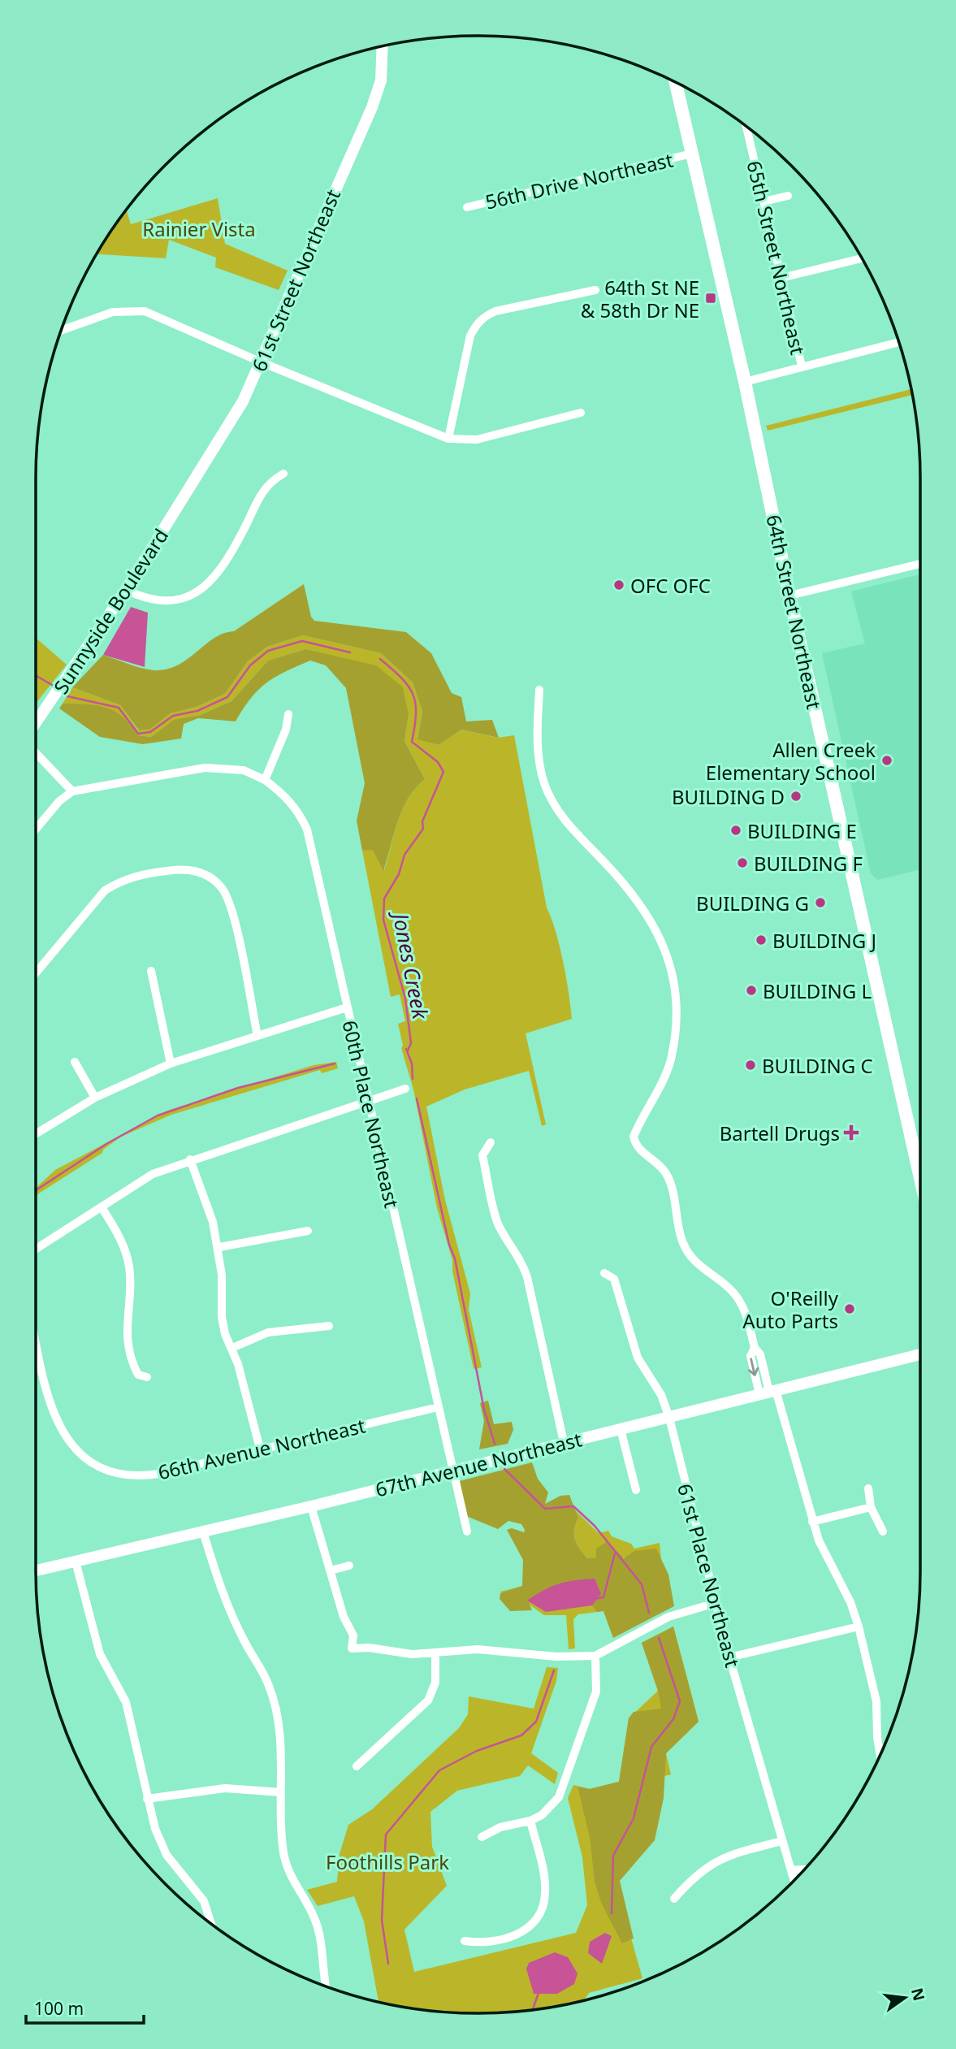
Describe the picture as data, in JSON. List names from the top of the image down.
{
  "streets": {
    "main road": ["64th Street Northeast"],
    "street": [
      "56th Drive Northeast",
      "65th Street Northeast",
      "61st Street Northeast",
      "Sunnyside Boulevard",
      "60th Place Northeast",
      "66th Avenue Northeast",
      "67th Avenue Northeast",
      "61st Place Northeast"
    ]
  },
  "crossings": [
    ["56th Drive Northeast", "64th Street Northeast"],
    ["61st Street Northeast", "Sunnyside Boulevard"],
    ["60th Place Northeast", "66th Avenue Northeast"],
    ["60th Place Northeast", "67th Avenue Northeast"],
    ["67th Avenue Northeast", "61st Place Northeast"]
  ],
  "water": ["Jones Creek"],
  "parks": ["Rainier Vista", "Foothills Park"],
  "places": {
    "transit": ["64th St NE & 58th Dr NE"],
    "other": [
      "OFC OFC",
      "Allen Creek Elementary School",
      "BUILDING D",
      "BUILDING E",
      "BUILDING F",
      "BUILDING G",
      "BUILDING J",
      "BUILDING L",
      "BUILDING C",
      "O'Reilly Auto Parts"
    ],
    "health": ["Bartell Drugs"]
  },
  "scale_bar": "100 m",
  "north": "right"
}
